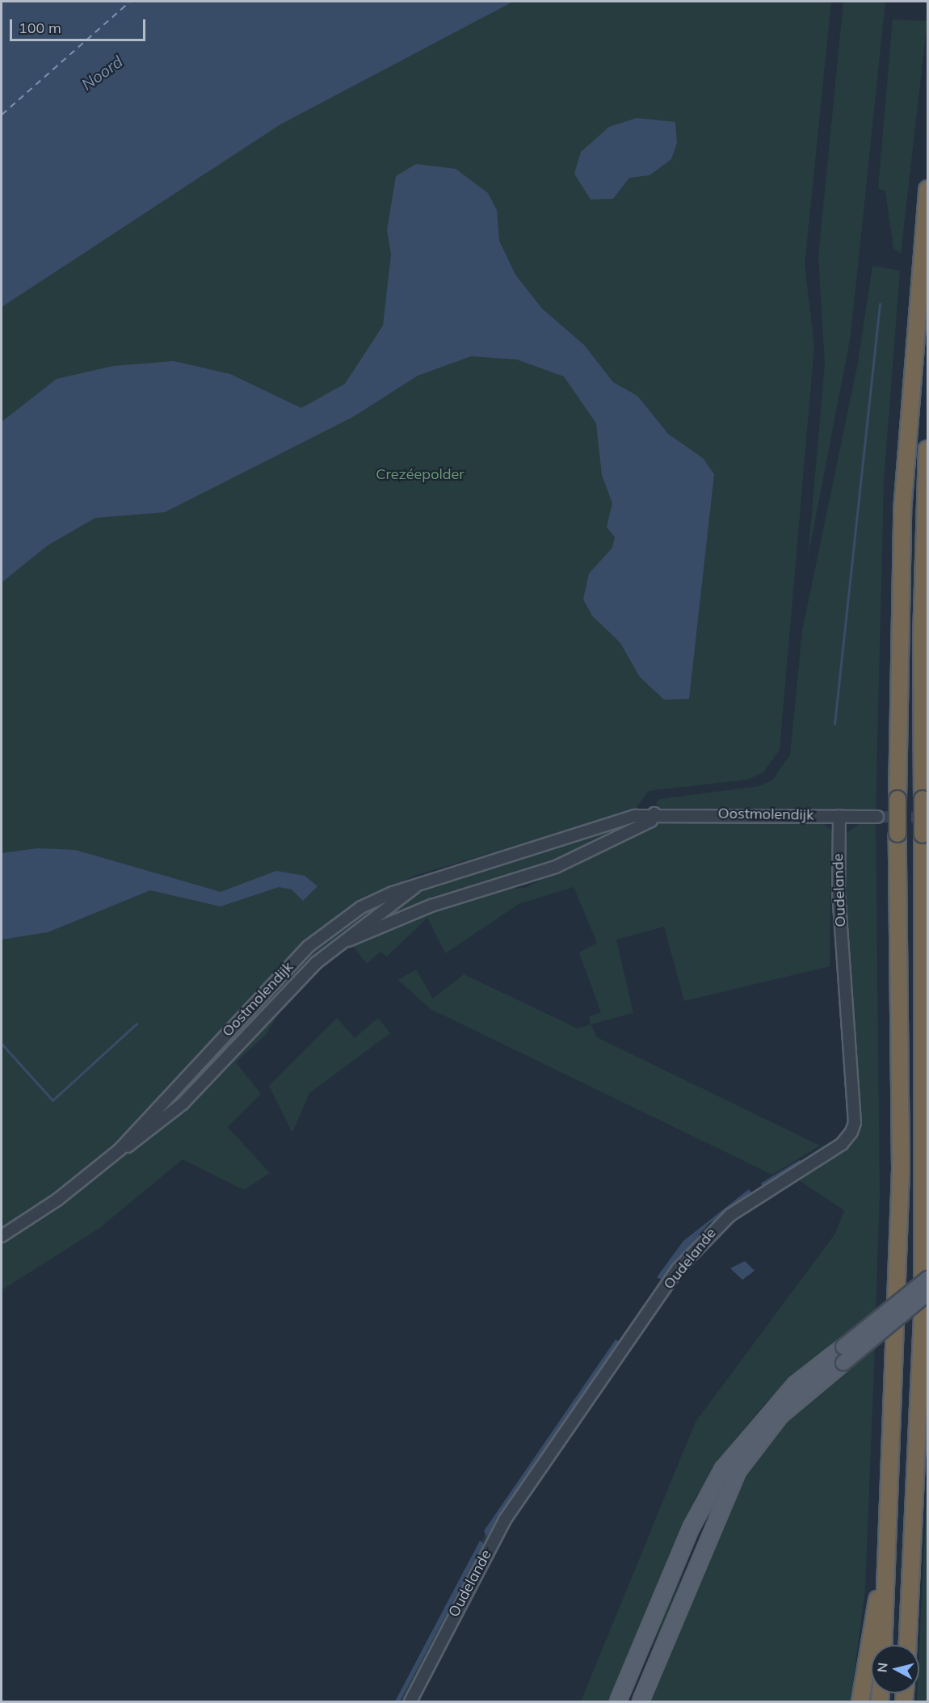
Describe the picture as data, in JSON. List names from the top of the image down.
{
  "streets": {
    "street": ["Oostmolendijk", "Oudelande"]
  },
  "crossings": [
    ["Oostmolendijk", "Oudelande"]
  ],
  "water": ["Noord"],
  "parks": ["Crezéepolder"],
  "scale_bar": "100 m",
  "north": "left"
}
